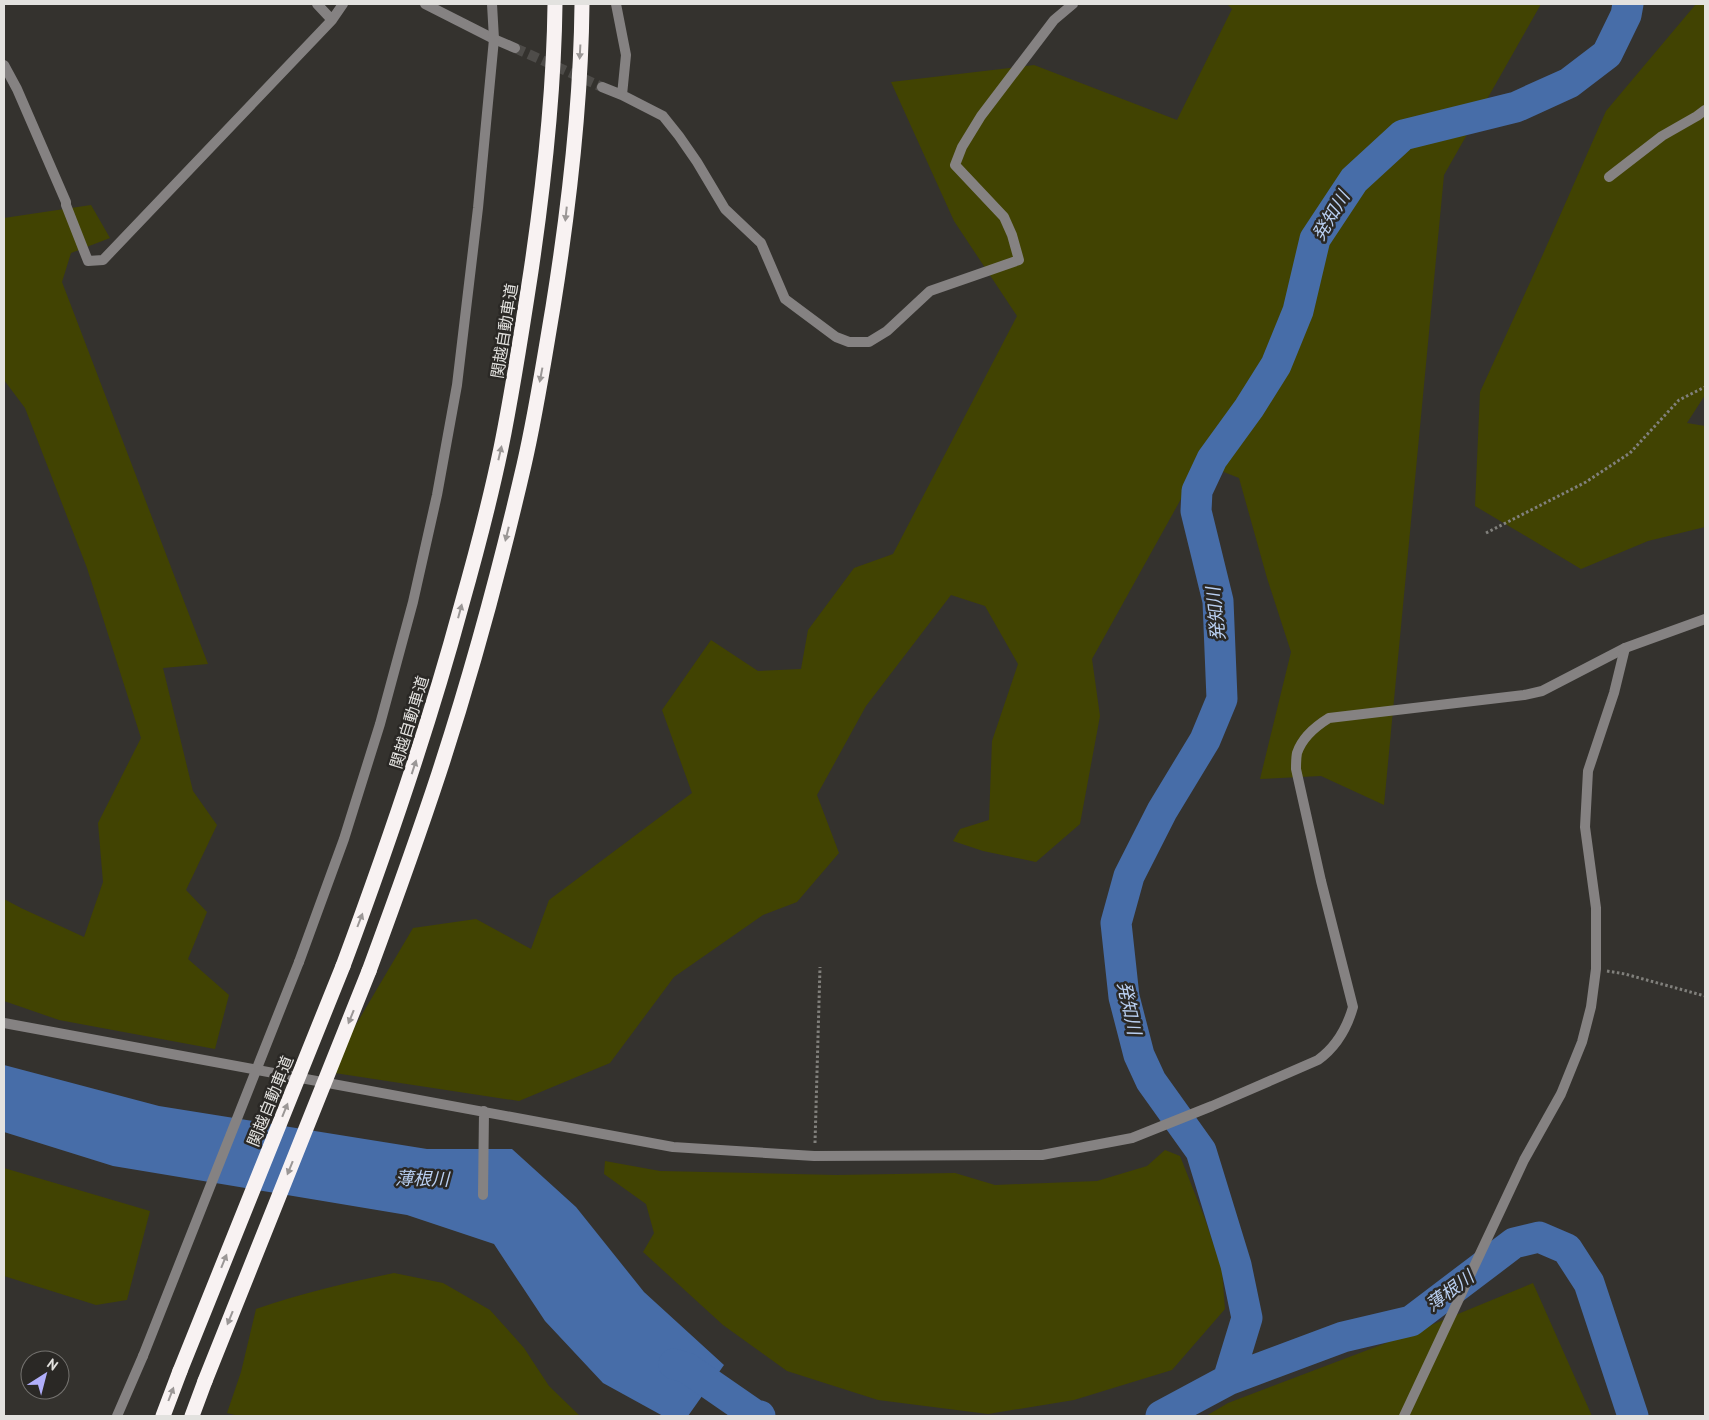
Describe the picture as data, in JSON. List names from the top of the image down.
{
  "streets": {
    "highway": ["関越自動車道"]
  },
  "water": ["発知川", "薄根川"],
  "north": "top right"
}
